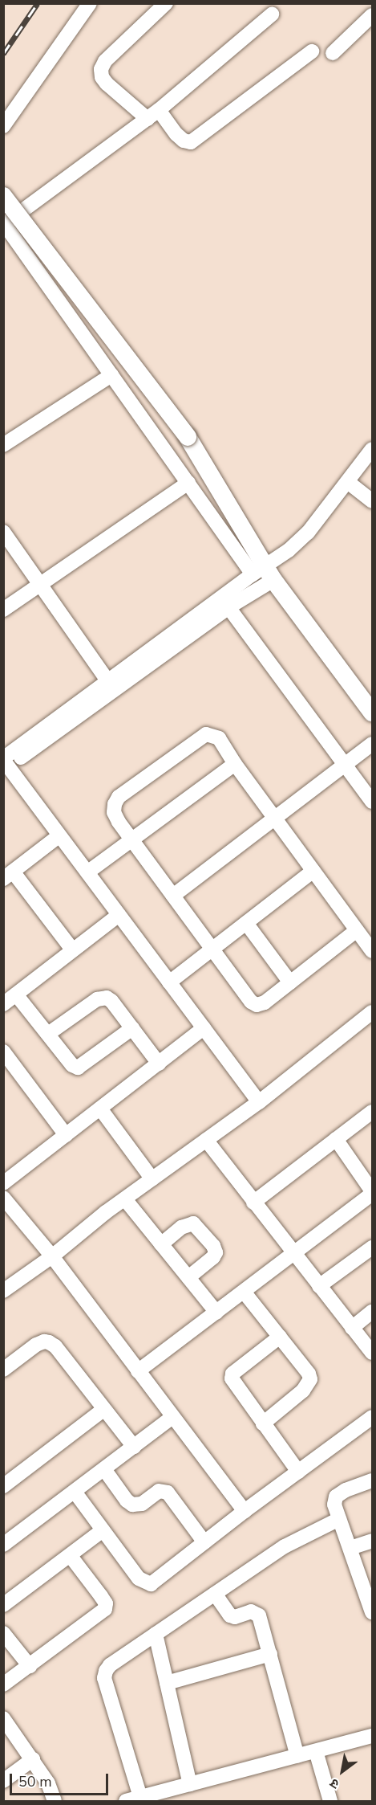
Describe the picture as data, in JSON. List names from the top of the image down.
{
  "scale_bar": "50 m",
  "north": "bottom left"
}
